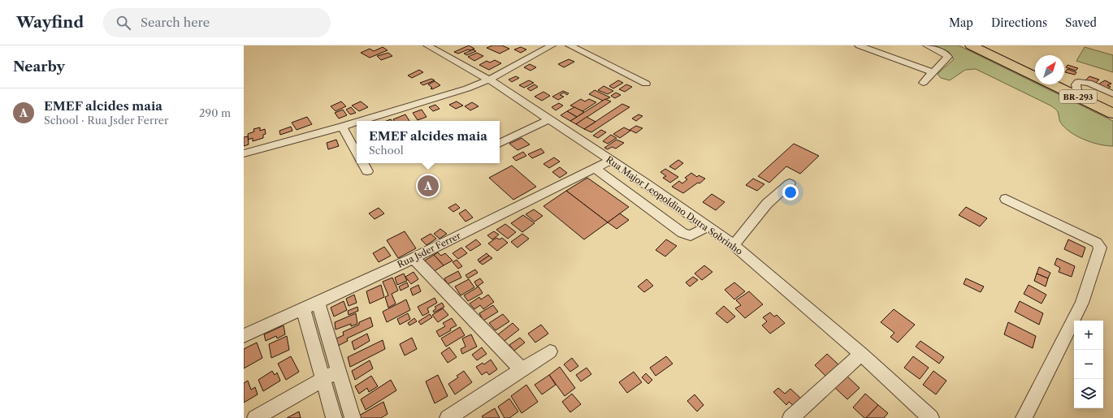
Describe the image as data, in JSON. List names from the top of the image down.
{
  "streets": {
    "highway": ["BR-293"],
    "street": ["Rua Major Leopoldino Dutra Sobrinho", "Rua Jsder Ferrer"]
  },
  "crossings": [
    ["Rua Major Leopoldino Dutra Sobrinho", "Rua Jsder Ferrer"]
  ],
  "north": "top right",
  "page": {
    "header": "Wayfind",
    "search": "Search here",
    "nav": ["Map", "Directions", "Saved"],
    "heading": "Nearby",
    "list": [
      {
        "mark": "A",
        "name": "EMEF alcides maia",
        "note": "School · Rua Jsder Ferrer",
        "value": "290 m"
      }
    ],
    "popup": ["EMEF alcides maia", "School"],
    "pins": "A",
    "map_buttons": ["+", "−"]
  }
}
